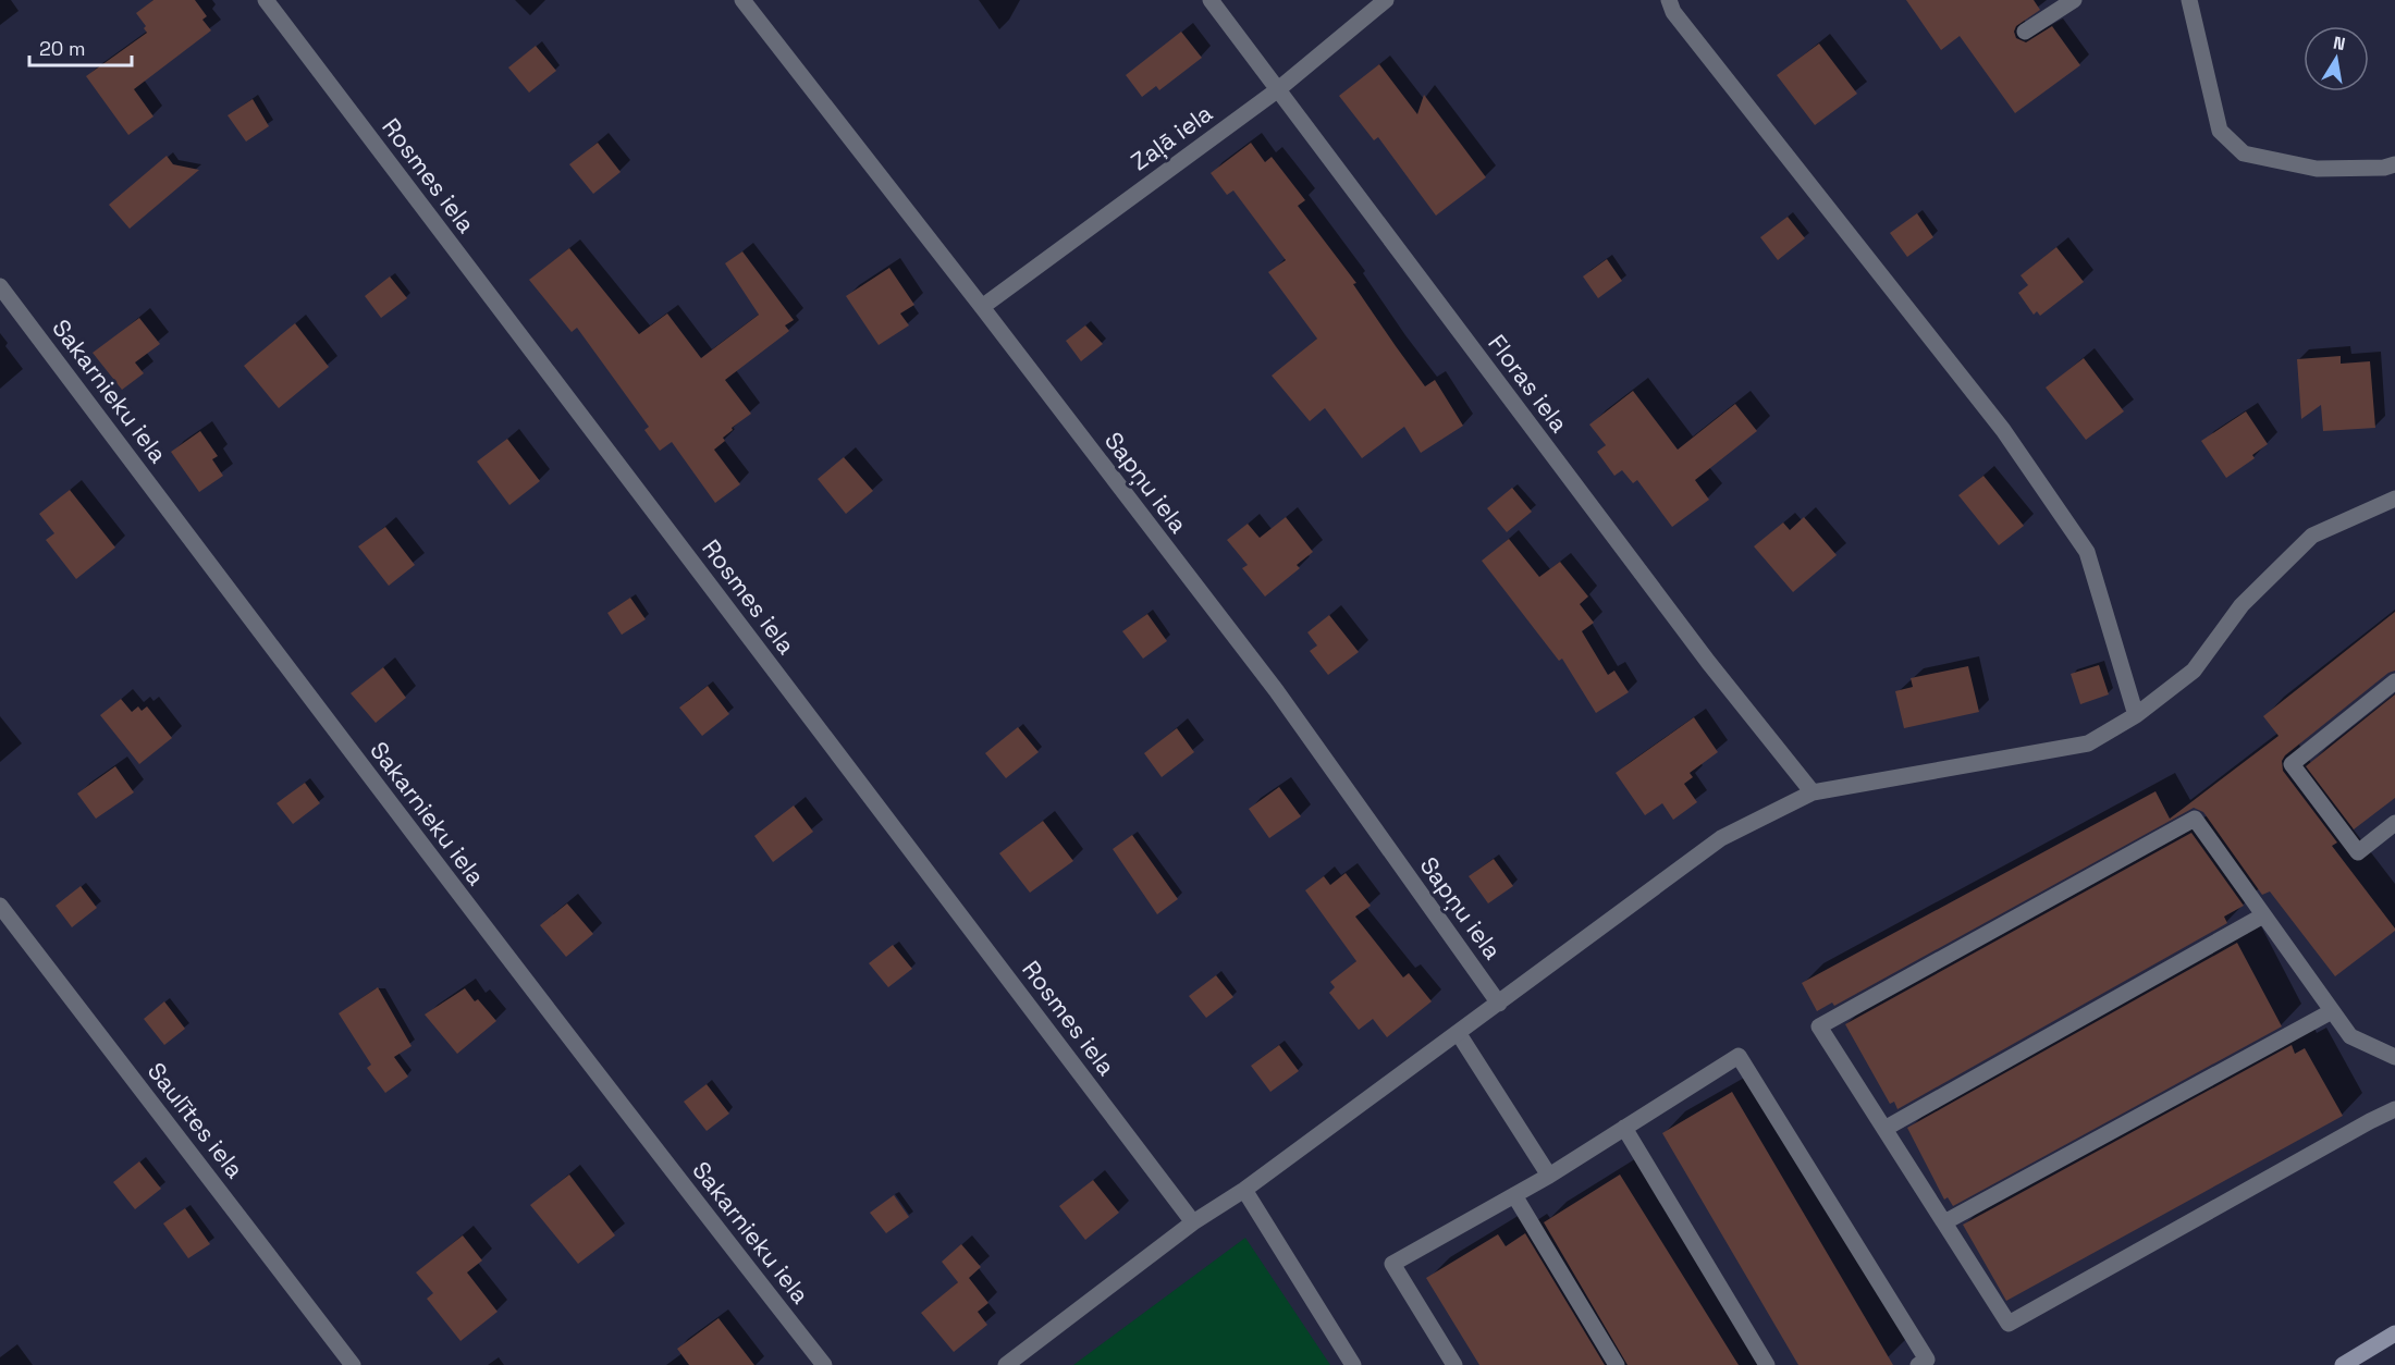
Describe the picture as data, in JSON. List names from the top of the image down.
{
  "streets": {
    "street": [
      "Zaļā iela",
      "Rosmes iela",
      "Floras iela",
      "Sakarnieku iela",
      "Sapņu iela",
      "Saulītes iela"
    ]
  },
  "crossings": [
    ["Zaļā iela", "Floras iela"],
    ["Zaļā iela", "Sapņu iela"]
  ],
  "scale_bar": "20 m",
  "north": "top"
}
